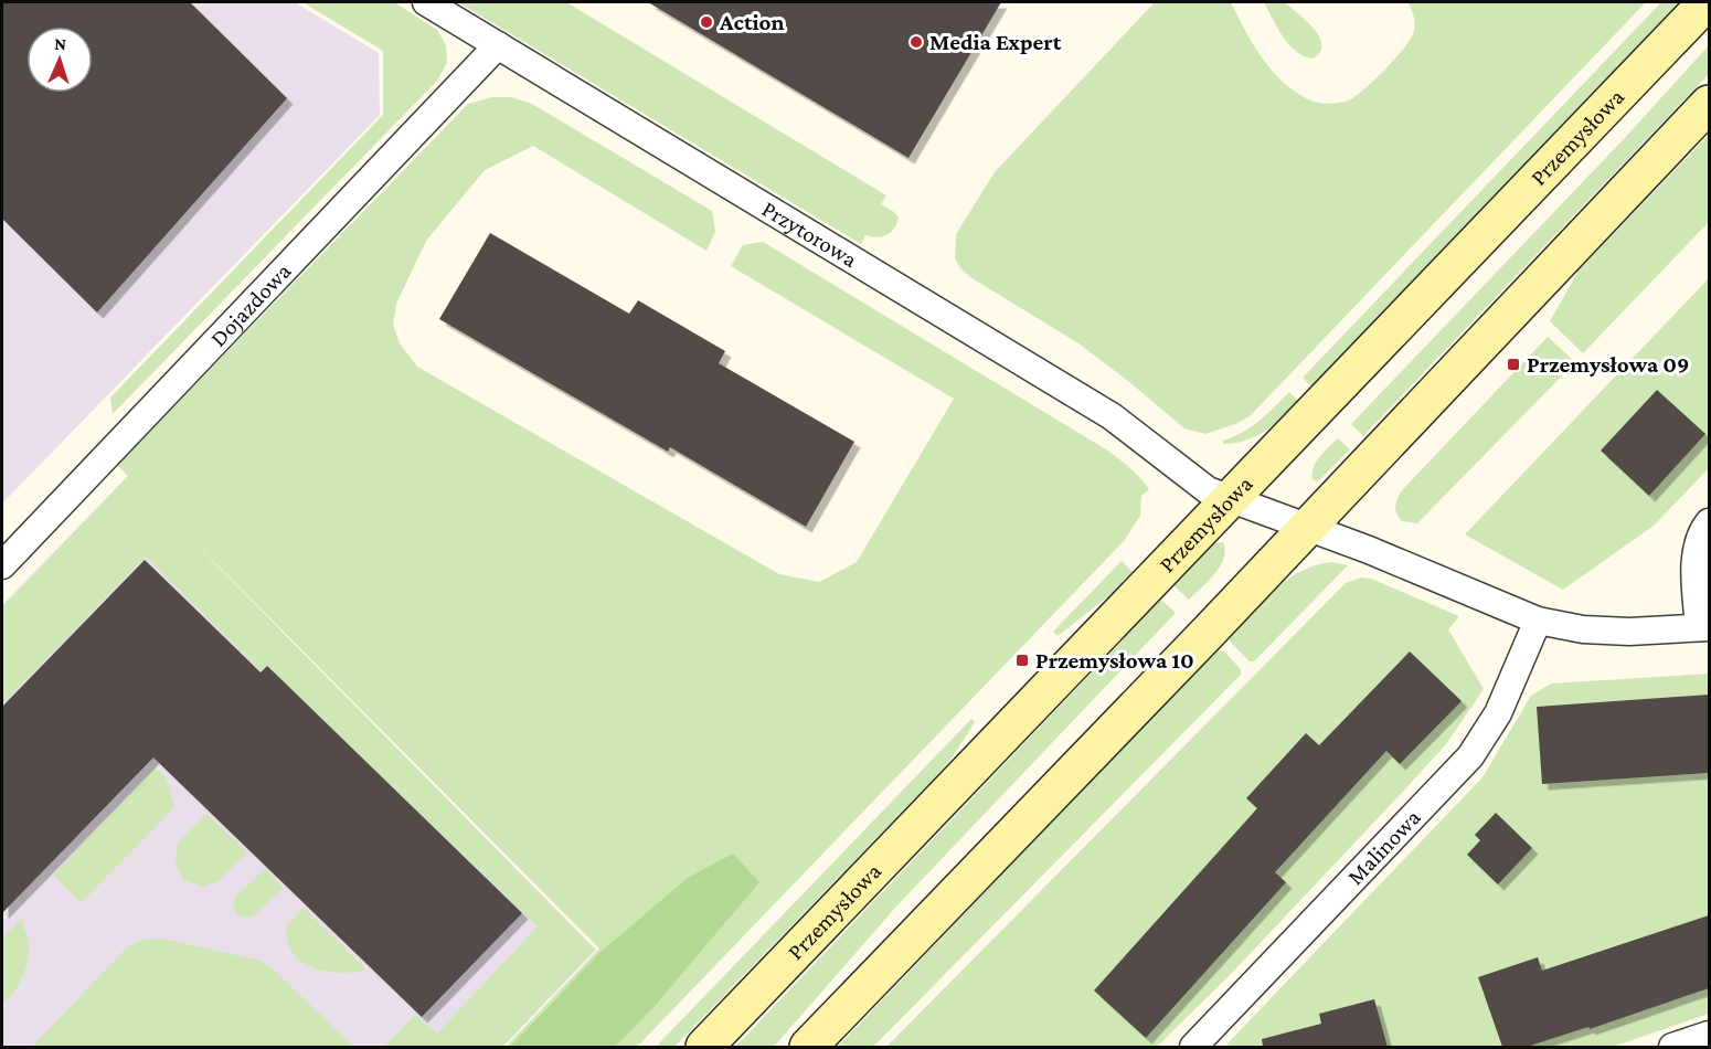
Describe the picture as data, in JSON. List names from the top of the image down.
{
  "streets": {
    "main road": ["Przemysłowa"],
    "street": ["Przytorowa", "Dojazdowa", "Malinowa"]
  },
  "crossings": [
    ["Przemysłowa", "Przytorowa"],
    ["Przytorowa", "Dojazdowa"],
    ["Przytorowa", "Malinowa"]
  ],
  "places": {
    "other": ["Action", "Media Expert"],
    "transit": ["Przemysłowa 09", "Przemysłowa 10"]
  },
  "north": "top"
}
